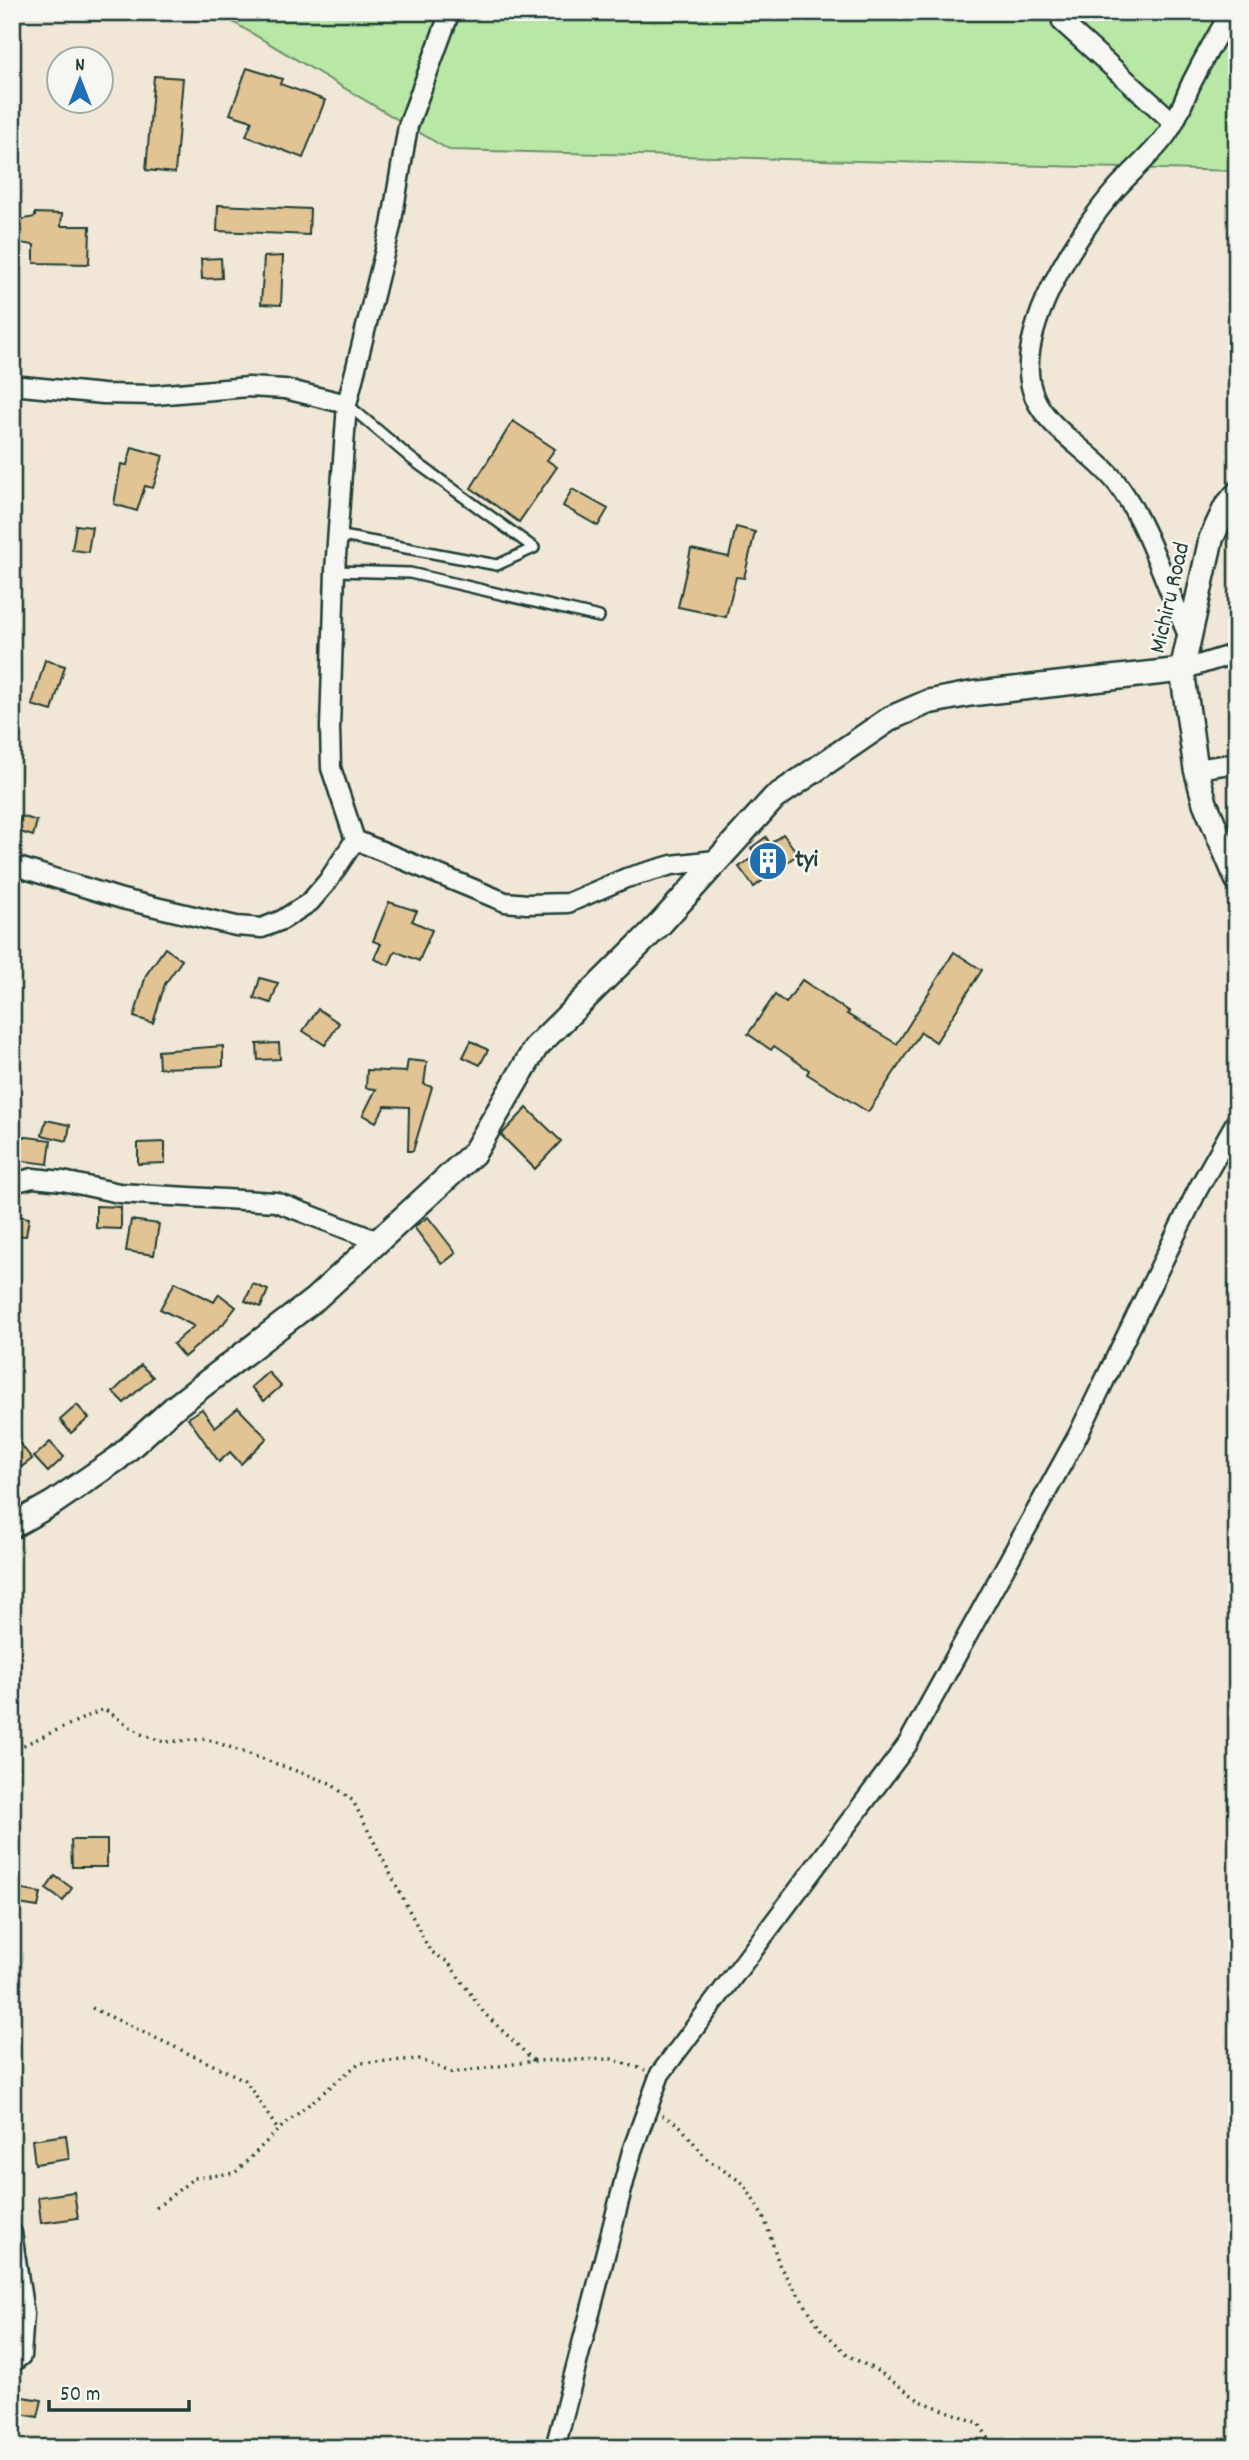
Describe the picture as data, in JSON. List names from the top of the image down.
{
  "streets": {
    "street": ["Michiru Road"]
  },
  "places": {
    "building": ["tyi"]
  },
  "scale_bar": "50 m",
  "north": "top"
}
